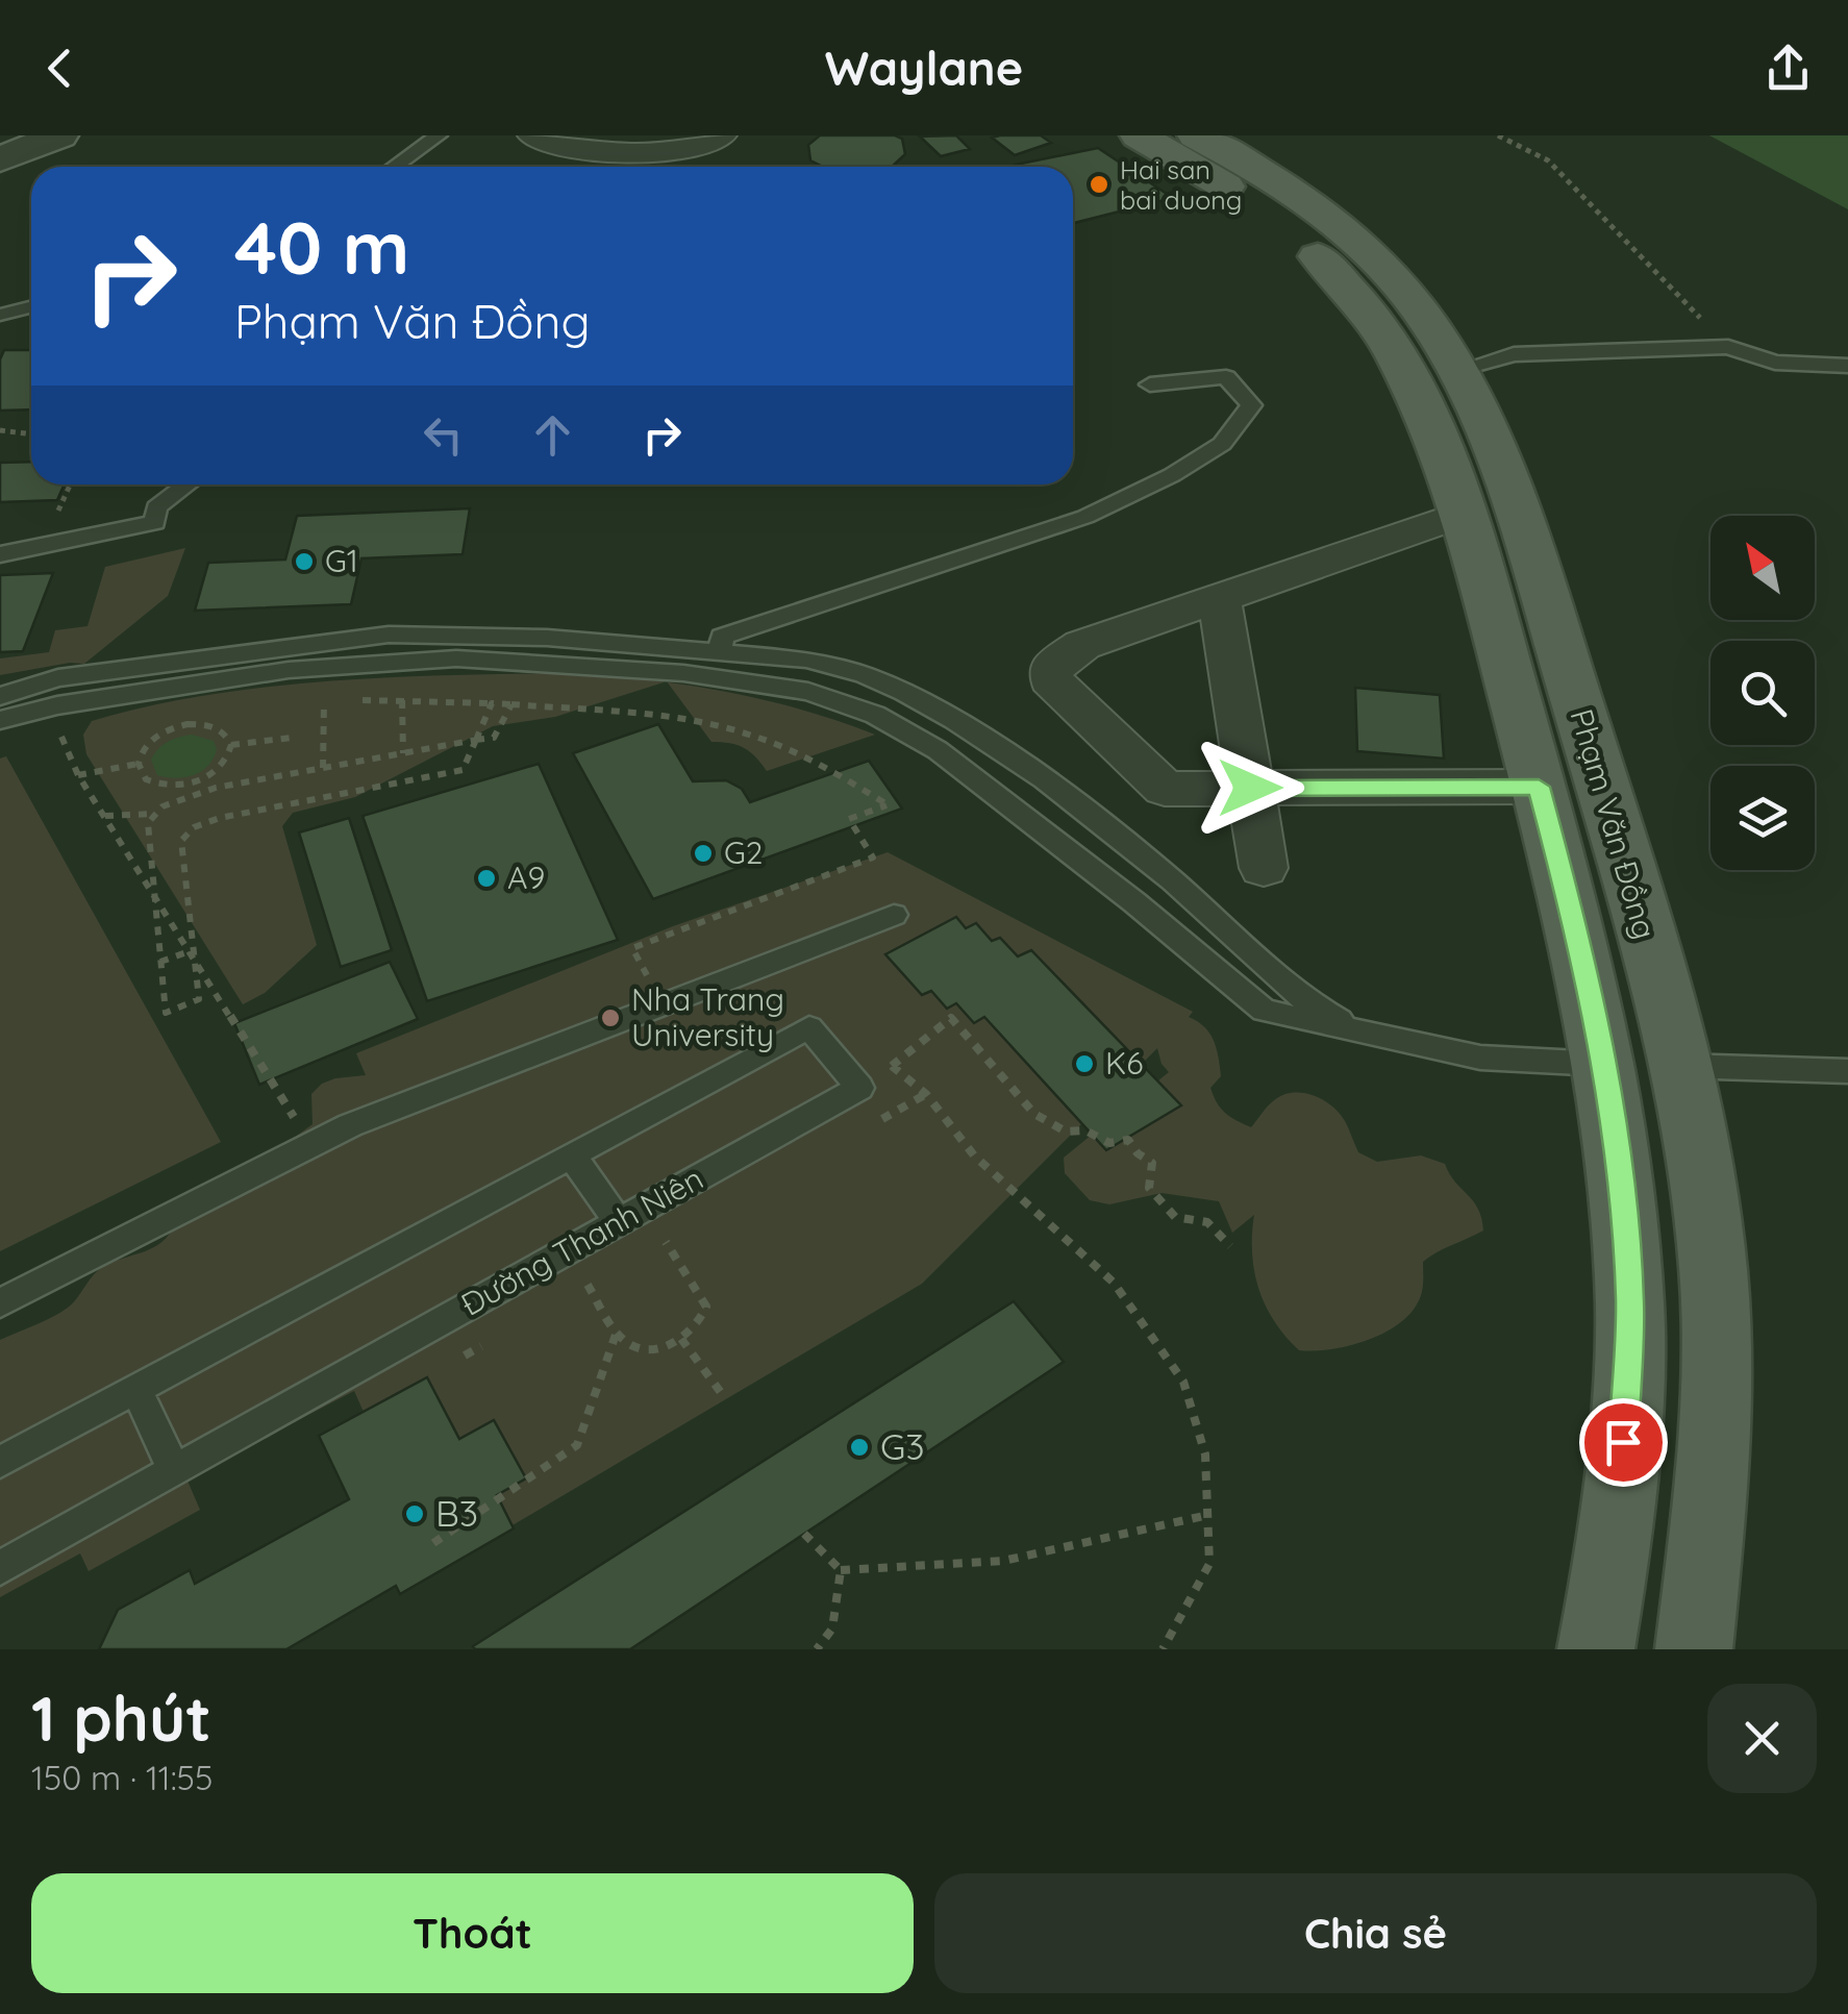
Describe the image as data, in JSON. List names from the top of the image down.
{
  "streets": {
    "main road": ["Phạm Văn Đồng"],
    "lane": ["Đường Thanh Niên"]
  },
  "places": [
    "Hai san bai duong",
    "G1",
    "G2",
    "A9",
    "Nha Trang University",
    "K6",
    "G3",
    "B3"
  ],
  "north": "top left",
  "page": {
    "header": "Waylane",
    "turn": ["40 m", "Phạm Văn Đồng"],
    "heading": ["1 phút", "150 m · 11:55"],
    "buttons": ["Thoát", "Chia sẻ"]
  }
}
